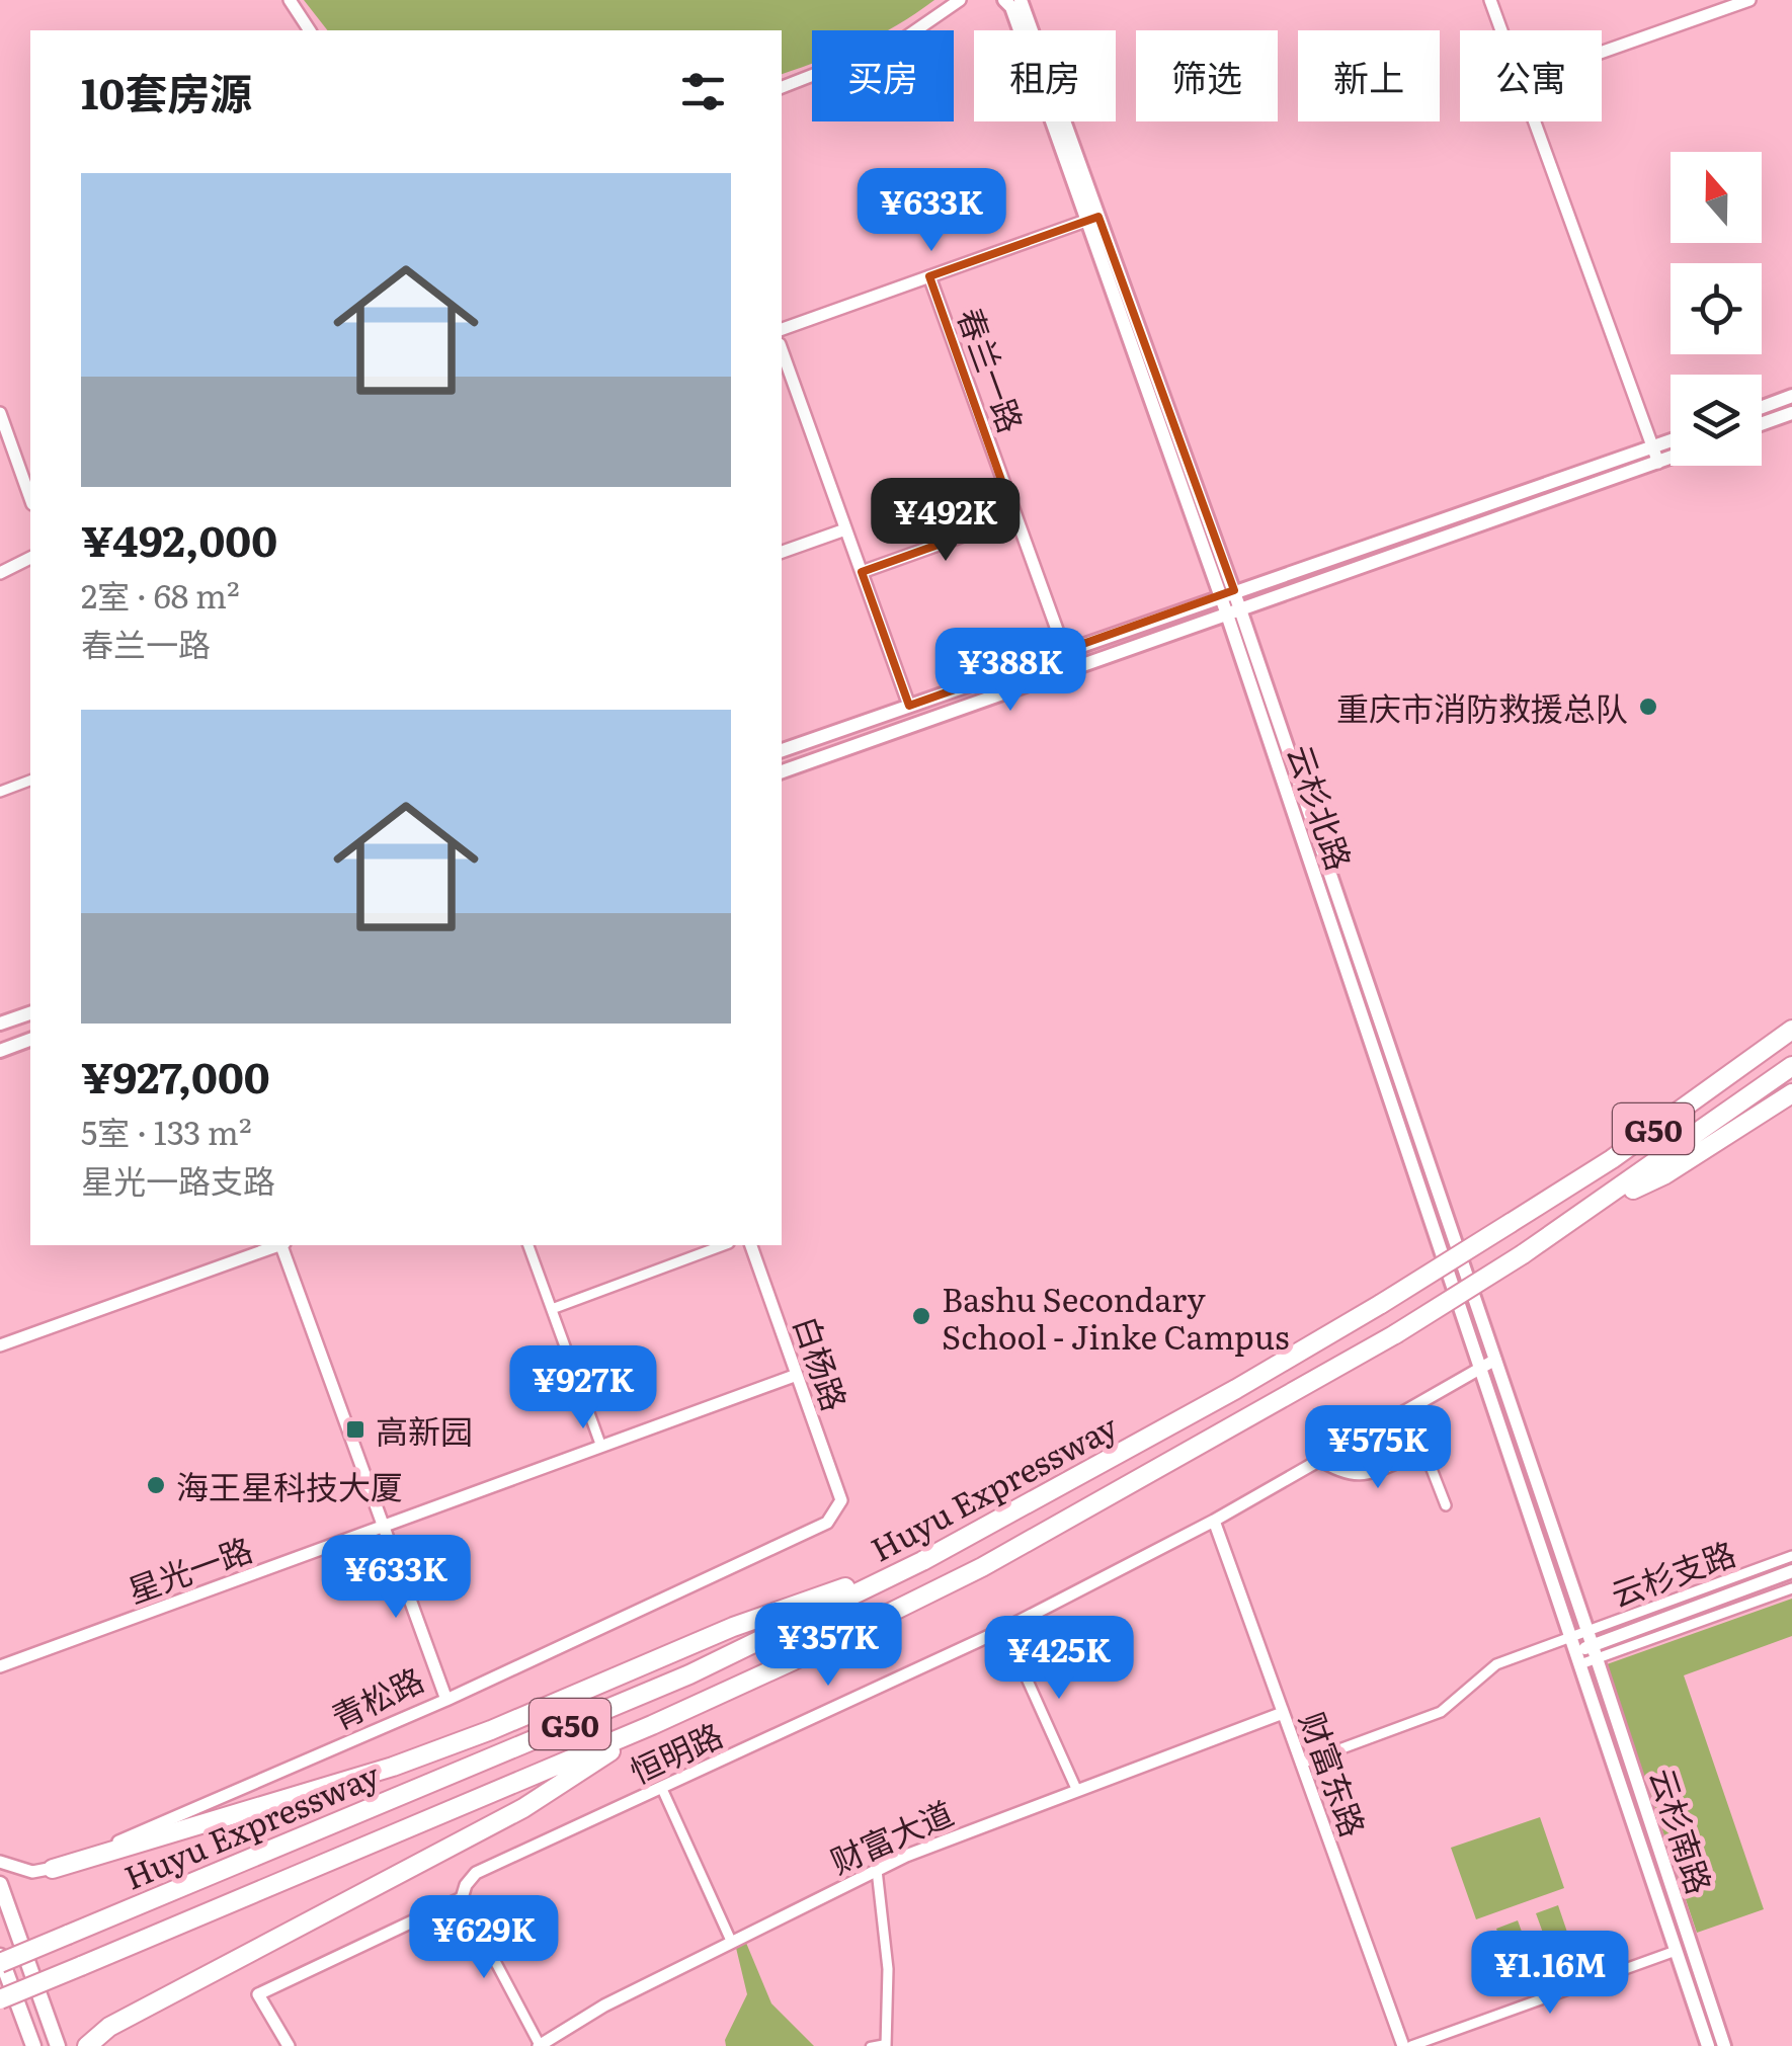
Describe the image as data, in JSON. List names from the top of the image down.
{
  "streets": {
    "highway": ["G50", "Huyu Expressway"],
    "main road": ["云杉北路", "云杉南路"],
    "street": [
      "春兰一路",
      "白杨路",
      "星光一路",
      "云杉支路",
      "青松路",
      "恒明路",
      "财富东路",
      "财富大道"
    ]
  },
  "crossings": [
    ["云杉北路", "云杉支路"],
    ["云杉北路", "恒明路"],
    ["云杉北路", "云杉南路"],
    ["白杨路", "星光一路"],
    ["白杨路", "青松路"],
    ["星光一路", "青松路"],
    ["云杉支路", "云杉南路"],
    ["恒明路", "财富东路"],
    ["财富东路", "财富大道"]
  ],
  "places": {
    "other": ["重庆市消防救援总队", "Bashu Secondary School - Jinke Campus", "海王星科技大厦"],
    "transit": ["高新园"]
  },
  "north": "top",
  "page": {
    "chip": [
      "买房",
      "租房",
      "筛选",
      "新上",
      "公寓"
    ],
    "heading": "10套房源",
    "list": [
      {
        "name": "¥492,000",
        "note": "2室 · 68 m² · 春兰一路"
      },
      {
        "name": "¥927,000",
        "note": "5室 · 133 m² · 星光一路支路"
      }
    ],
    "price": [
      "¥633K",
      "¥492K",
      "¥388K",
      "¥927K",
      "¥575K",
      "¥633K",
      "¥357K",
      "¥425K",
      "¥629K",
      "¥1.16M"
    ]
  }
}
